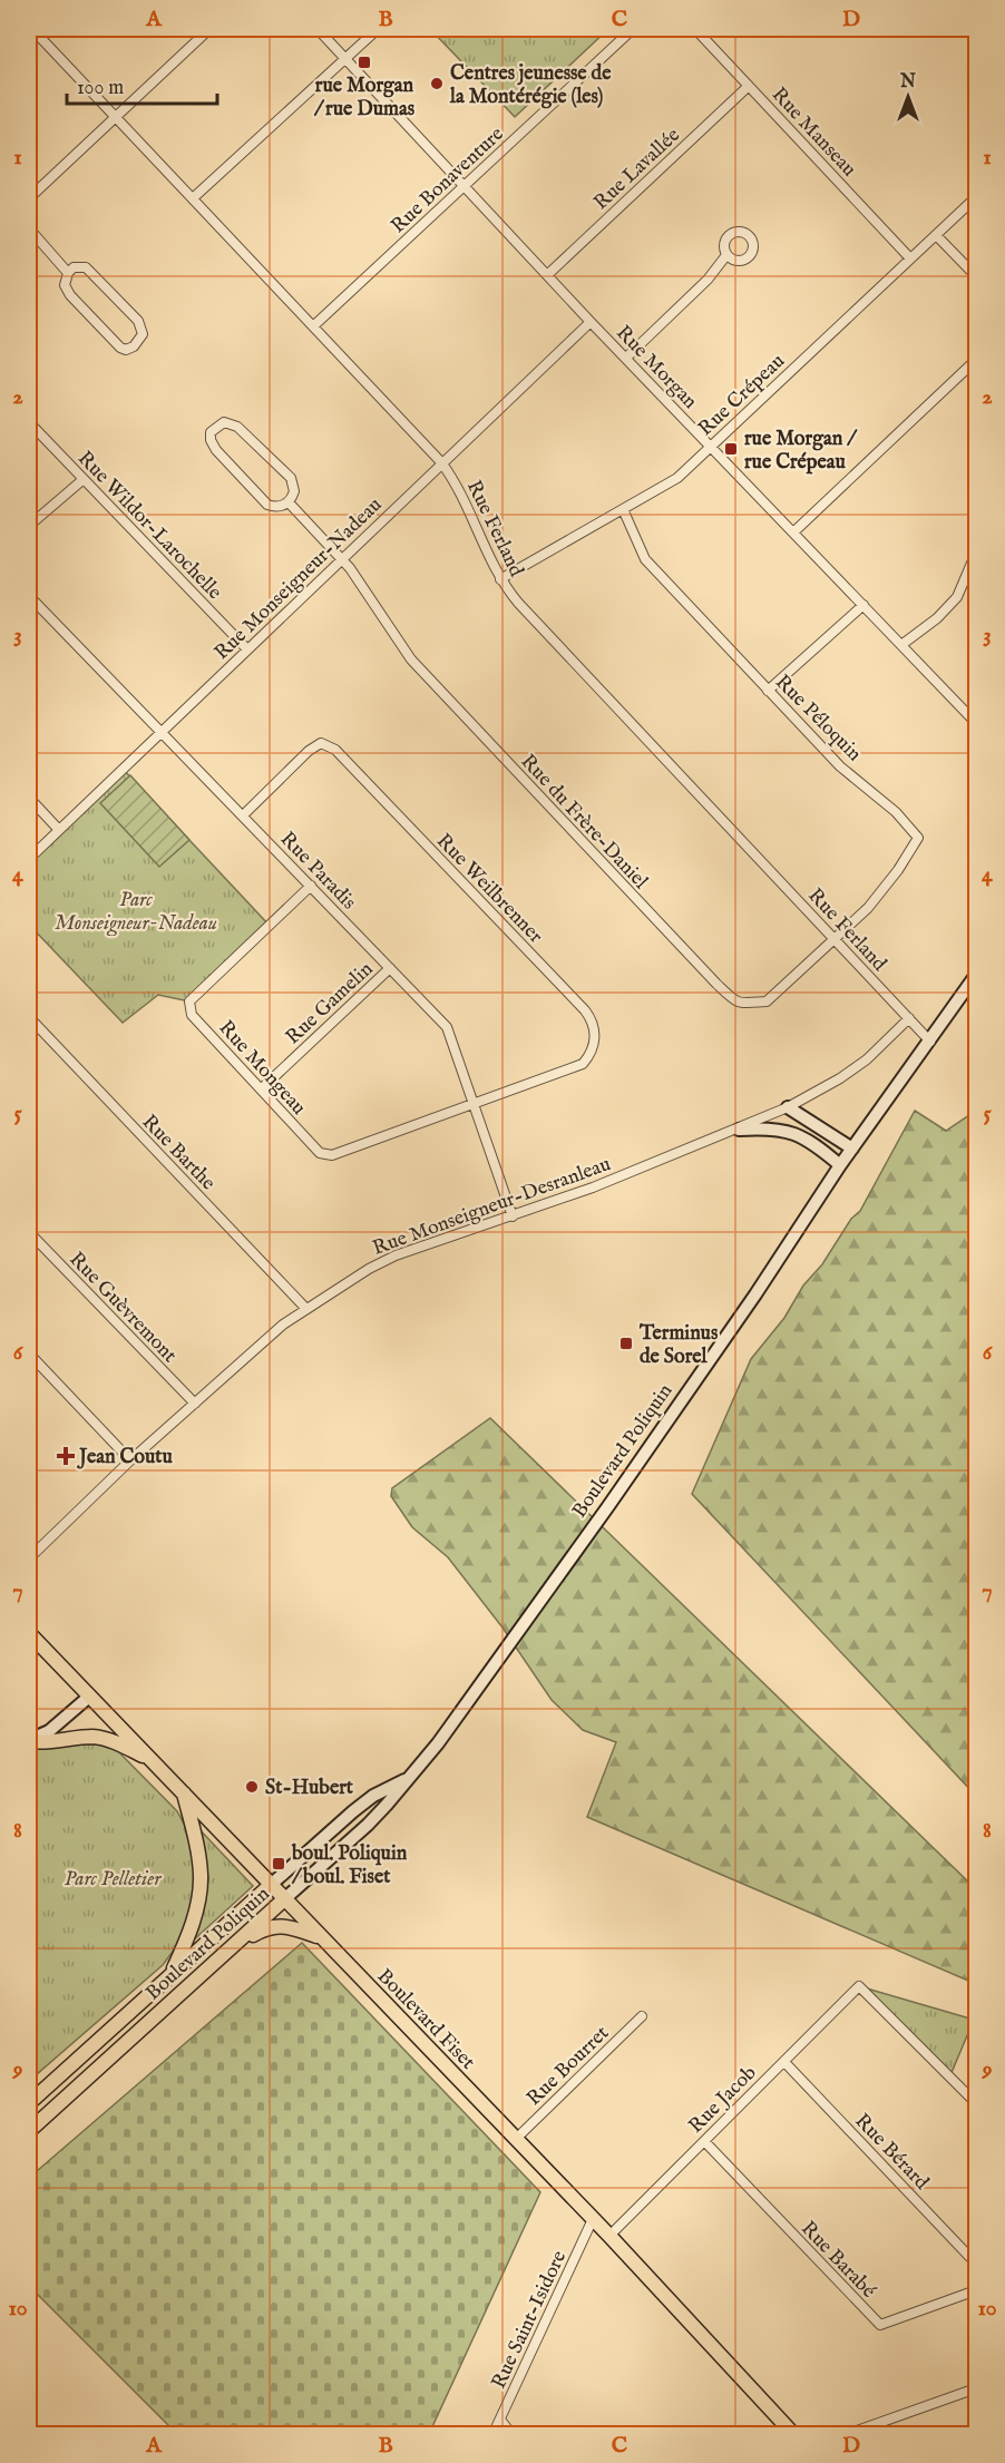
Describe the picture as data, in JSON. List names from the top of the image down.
{
  "streets": {
    "main road": ["Boulevard Poliquin", "Boulevard Fiset"],
    "street": [
      "Rue Manseau",
      "Rue Lavallée",
      "Rue Bonaventure",
      "Rue Morgan",
      "Rue Crépeau",
      "Rue Wildor-Larochelle",
      "Rue Ferland",
      "Rue Monseigneur-Nadeau",
      "Rue Péloquin",
      "Rue du Frère-Daniel",
      "Rue Paradis",
      "Rue Weilbrenner",
      "Rue Gamelin",
      "Rue Mongeau",
      "Rue Barthe",
      "Rue Monseigneur-Desranleau",
      "Rue Guèvremont",
      "Rue Bourret",
      "Rue Jacob",
      "Rue Bérard",
      "Rue Barabé",
      "Rue Saint-Isidore"
    ]
  },
  "crossings": [
    ["Rue Manseau", "Rue Lavallée"],
    ["Rue Manseau", "Rue Crépeau"],
    ["Rue Lavallée", "Rue Morgan"],
    ["Rue Bonaventure", "Rue Morgan"],
    ["Rue Bonaventure", "Rue Ferland"],
    ["Rue Morgan", "Rue Crépeau"],
    ["Rue Morgan", "Rue Monseigneur-Nadeau"],
    ["Rue Crépeau", "Rue Ferland"],
    ["Rue Crépeau", "Rue Péloquin"],
    ["Rue Wildor-Larochelle", "Rue Monseigneur-Nadeau"],
    ["Rue Ferland", "Rue Monseigneur-Nadeau"],
    ["Rue Ferland", "Rue Péloquin"],
    ["Rue Ferland", "Rue du Frère-Daniel"],
    ["Rue Ferland", "Rue Monseigneur-Desranleau"],
    ["Rue Ferland", "Boulevard Poliquin"],
    ["Rue Monseigneur-Nadeau", "Rue du Frère-Daniel"],
    ["Rue Monseigneur-Nadeau", "Rue Paradis"],
    ["Rue Péloquin", "Rue du Frère-Daniel"],
    ["Rue Paradis", "Rue Weilbrenner"],
    ["Rue Paradis", "Rue Gamelin"],
    ["Rue Paradis", "Rue Mongeau"],
    ["Rue Paradis", "Rue Monseigneur-Desranleau"],
    ["Rue Weilbrenner", "Rue Mongeau"],
    ["Rue Gamelin", "Rue Mongeau"],
    ["Rue Barthe", "Rue Monseigneur-Desranleau"],
    ["Rue Monseigneur-Desranleau", "Rue Guèvremont"],
    ["Boulevard Poliquin", "Boulevard Fiset"],
    ["Boulevard Fiset", "Rue Bourret"],
    ["Boulevard Fiset", "Rue Jacob"],
    ["Boulevard Fiset", "Rue Saint-Isidore"],
    ["Rue Jacob", "Rue Bérard"],
    ["Rue Jacob", "Rue Barabé"]
  ],
  "parks": ["Parc Monseigneur-Nadeau", "Parc Pelletier"],
  "places": {
    "transit": [
      "rue Morgan / rue Dumas",
      "rue Morgan / rue Crépeau",
      "Terminus de Sorel",
      "boul. Poliquin / boul. Fiset"
    ],
    "other": ["Centres jeunesse de la Montérégie (les)", "St-Hubert"],
    "health": ["Jean Coutu"]
  },
  "scale_bar": "100 m",
  "north": "top",
  "grid": {
    "columns": [
      "A",
      "B",
      "C",
      "D"
    ],
    "rows": [
      "1",
      "2",
      "3",
      "4",
      "5",
      "6",
      "7",
      "8",
      "9",
      "10"
    ]
  }
}
